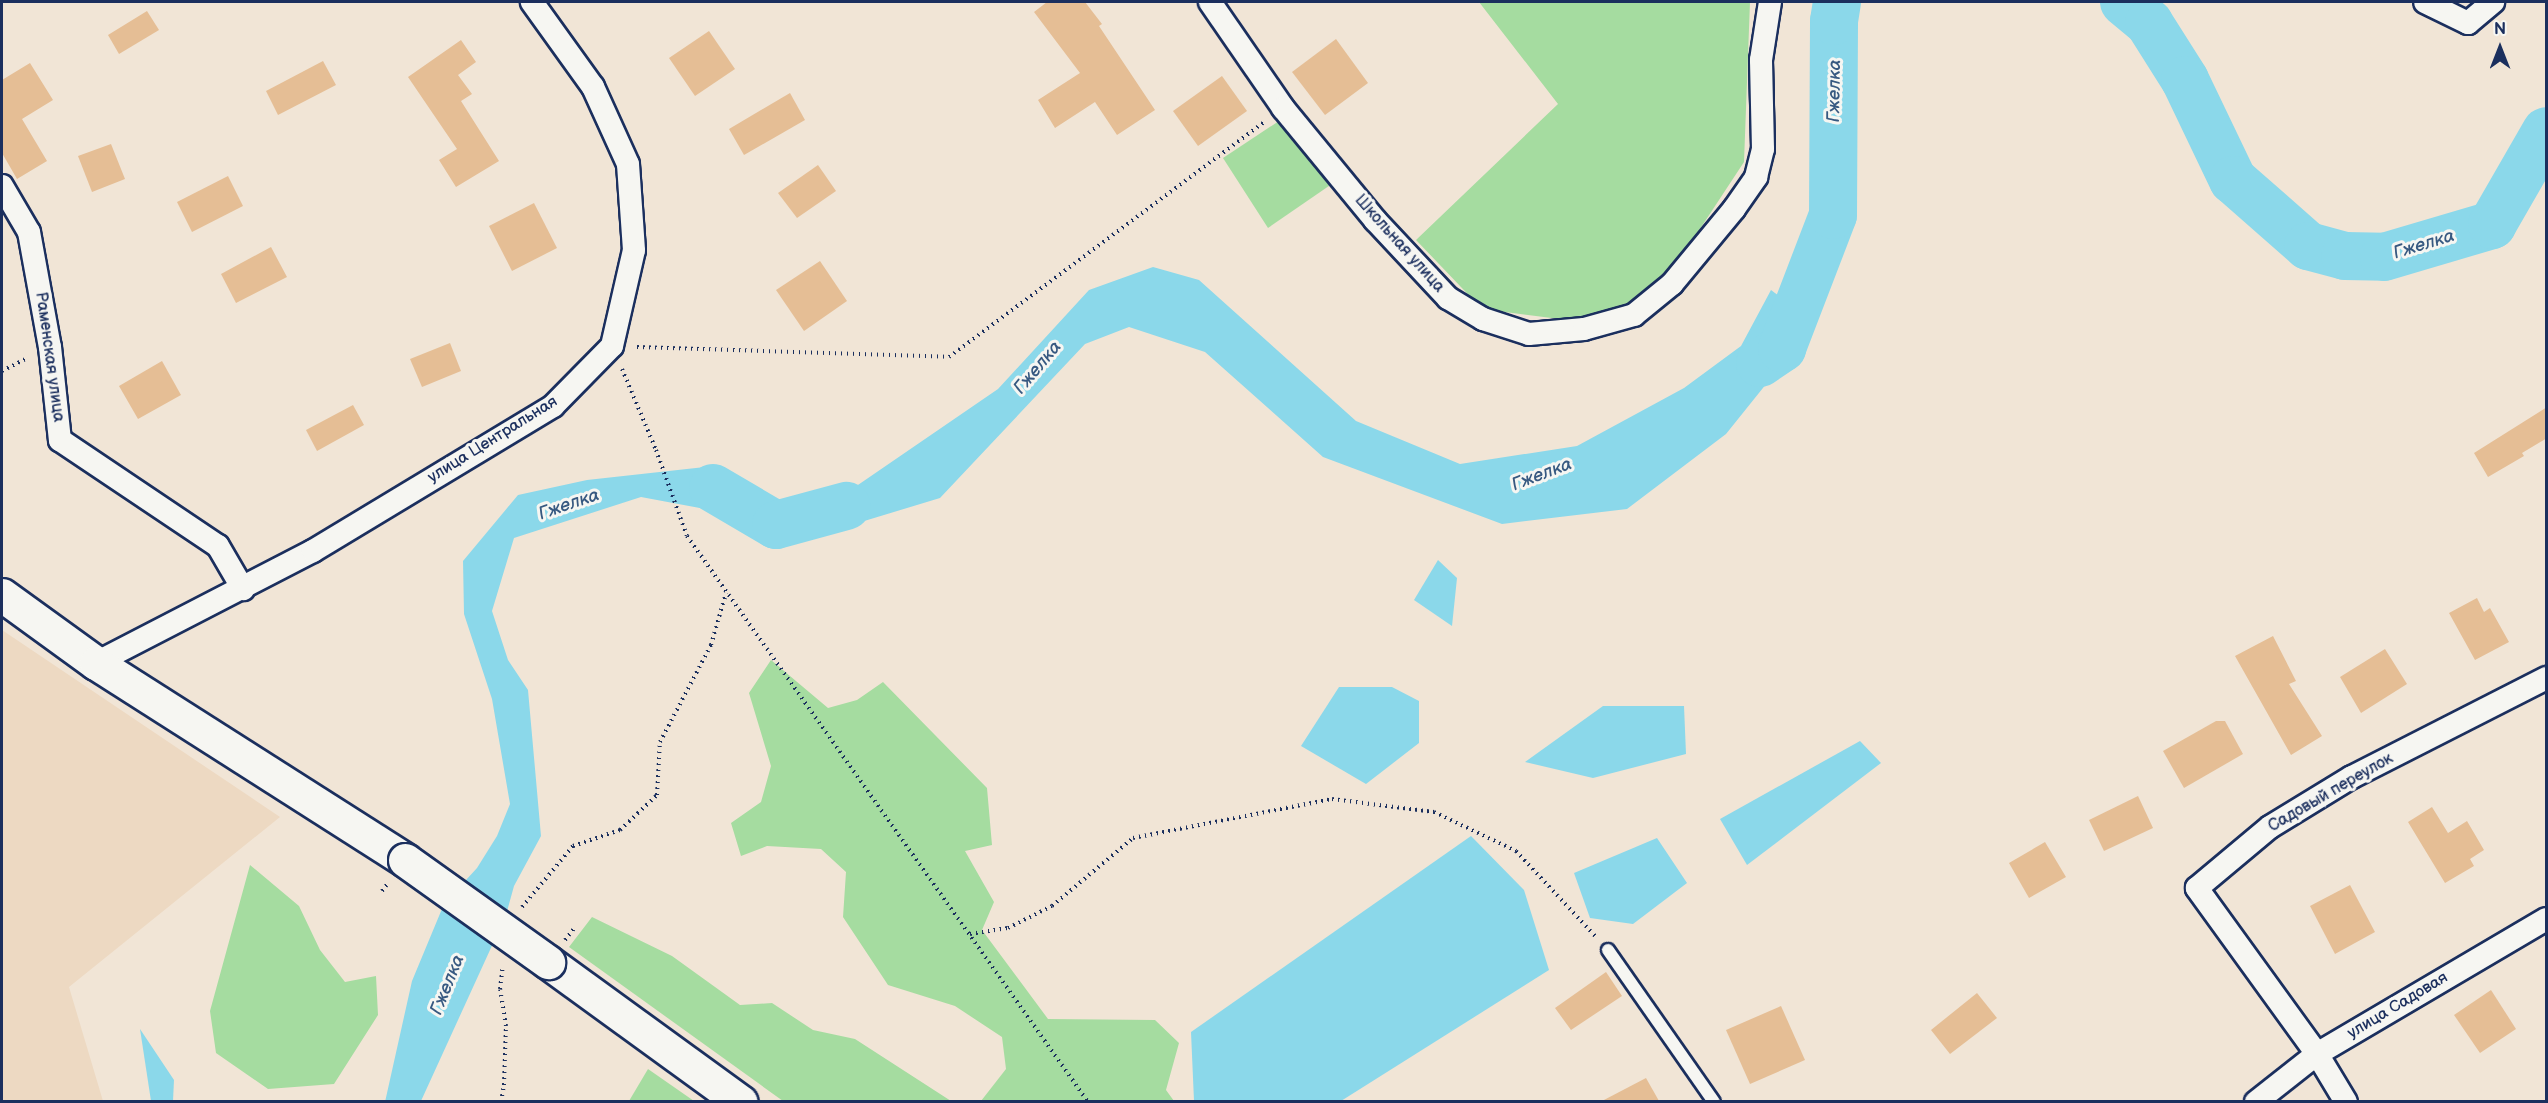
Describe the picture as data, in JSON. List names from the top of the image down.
{
  "streets": {
    "street": [
      "Школьная улица",
      "Раменская улица",
      "улица Центральная",
      "Садовый переулок",
      "улица Садовая"
    ]
  },
  "crossings": [
    ["Раменская улица", "улица Центральная"],
    ["Садовый переулок", "улица Садовая"]
  ],
  "water": ["Гжелка"],
  "north": "top"
}
